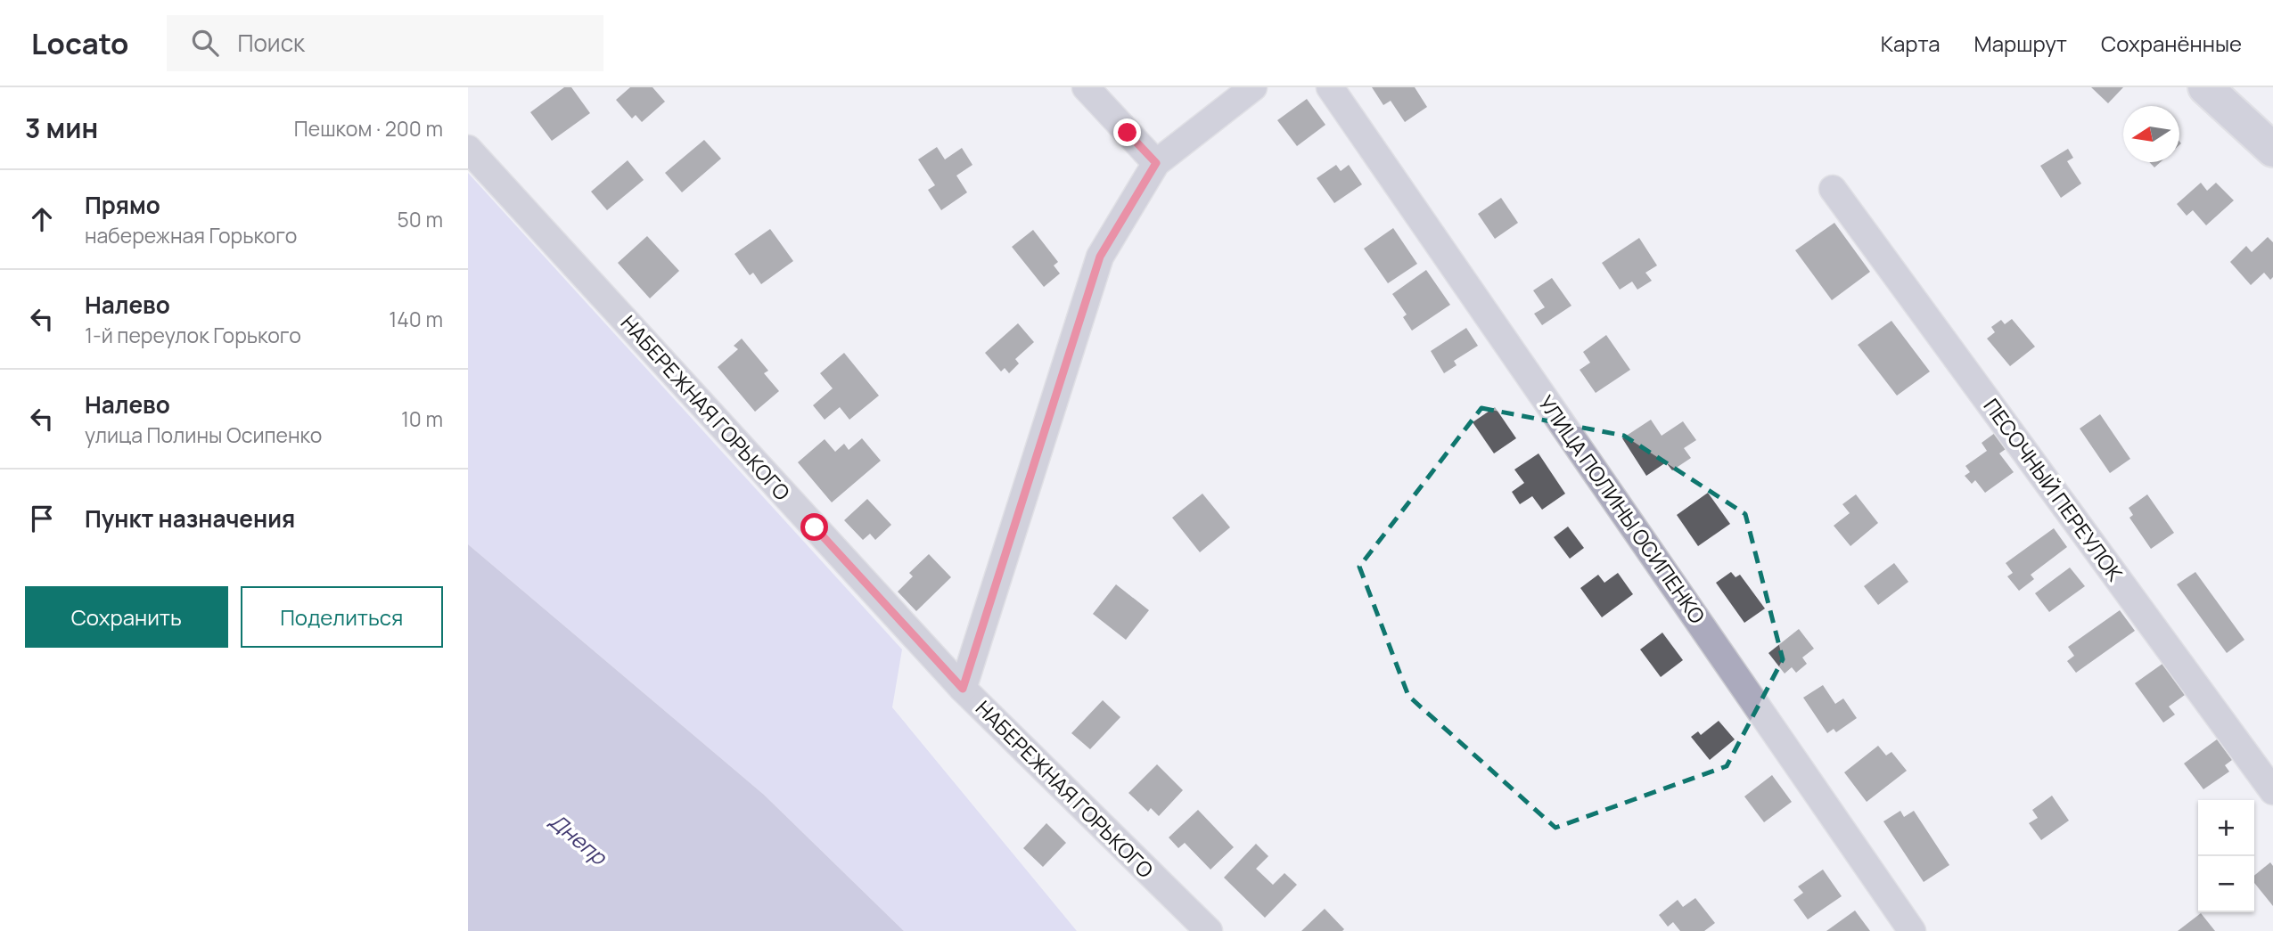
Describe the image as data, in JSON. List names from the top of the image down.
{
  "streets": {
    "street": ["НАБЕРЕЖНАЯ ГОРЬКОГО", "ПЕСОЧНЫЙ ПЕРЕУЛОК", "УЛИЦА ПОЛИНЫ ОСИПЕНКО"]
  },
  "water": ["Днепр"],
  "north": "left",
  "page": {
    "header": "Locato",
    "search": "Поиск",
    "nav": ["Карта", "Маршрут", "Сохранённые"],
    "heading": ["3 мин", "Пешком · 200 m"],
    "list": [
      ["Прямо", "набережная Горького", "50 m"],
      ["Налево", "1-й переулок Горького", "140 m"],
      ["Налево", "улица Полины Осипенко", "10 m"],
      "Пункт назначения"
    ],
    "buttons": ["Сохранить", "Поделиться"],
    "map_buttons": ["+", "−"]
  }
}
